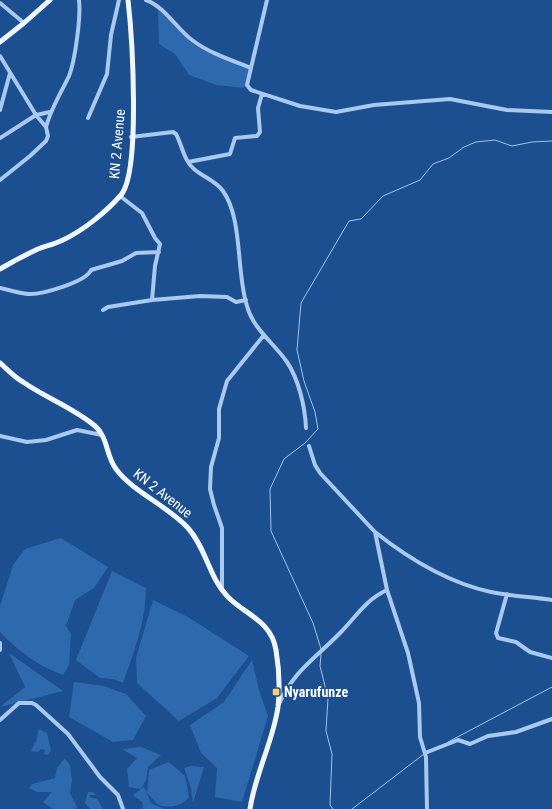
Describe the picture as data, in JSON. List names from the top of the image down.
{
  "streets": {
    "main road": ["KN 2 Avenue"]
  },
  "places": {
    "transit": ["Nyarufunze"]
  }
}
